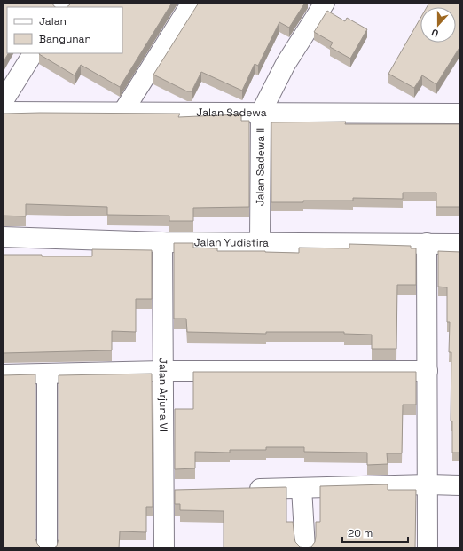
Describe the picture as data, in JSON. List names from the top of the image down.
{
  "streets": {
    "street": [
      "Jalan Sadewa",
      "Jalan Sadewa II",
      "Jalan Yudistira",
      "Jalan Arjuna VI"
    ]
  },
  "crossings": [
    ["Jalan Sadewa", "Jalan Sadewa II"],
    ["Jalan Sadewa II", "Jalan Yudistira"],
    ["Jalan Yudistira", "Jalan Arjuna VI"]
  ],
  "legend": ["Jalan", "Bangunan"],
  "scale_bar": "20 m",
  "north": "bottom"
}
